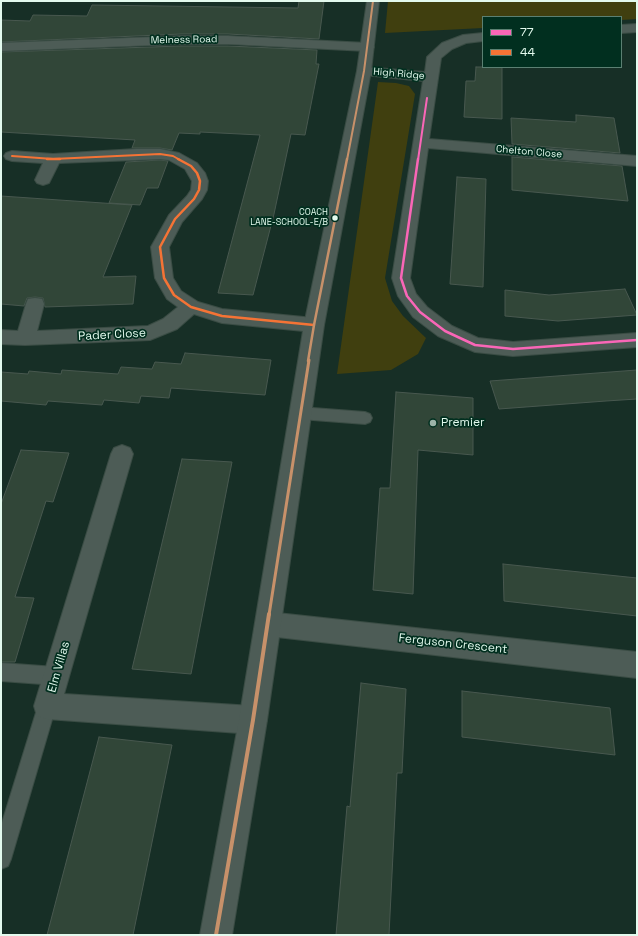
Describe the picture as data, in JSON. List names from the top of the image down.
{
  "streets": {
    "street": [
      "Melness Road",
      "High Ridge",
      "Chelton Close",
      "Pader Close",
      "Ferguson Crescent",
      "Elm Villas"
    ]
  },
  "places": ["COACH LANE-SCHOOL-E/B", "Premier"],
  "lines": ["transit line 77", "transit line 44"],
  "legend": ["77", "44"]
}
